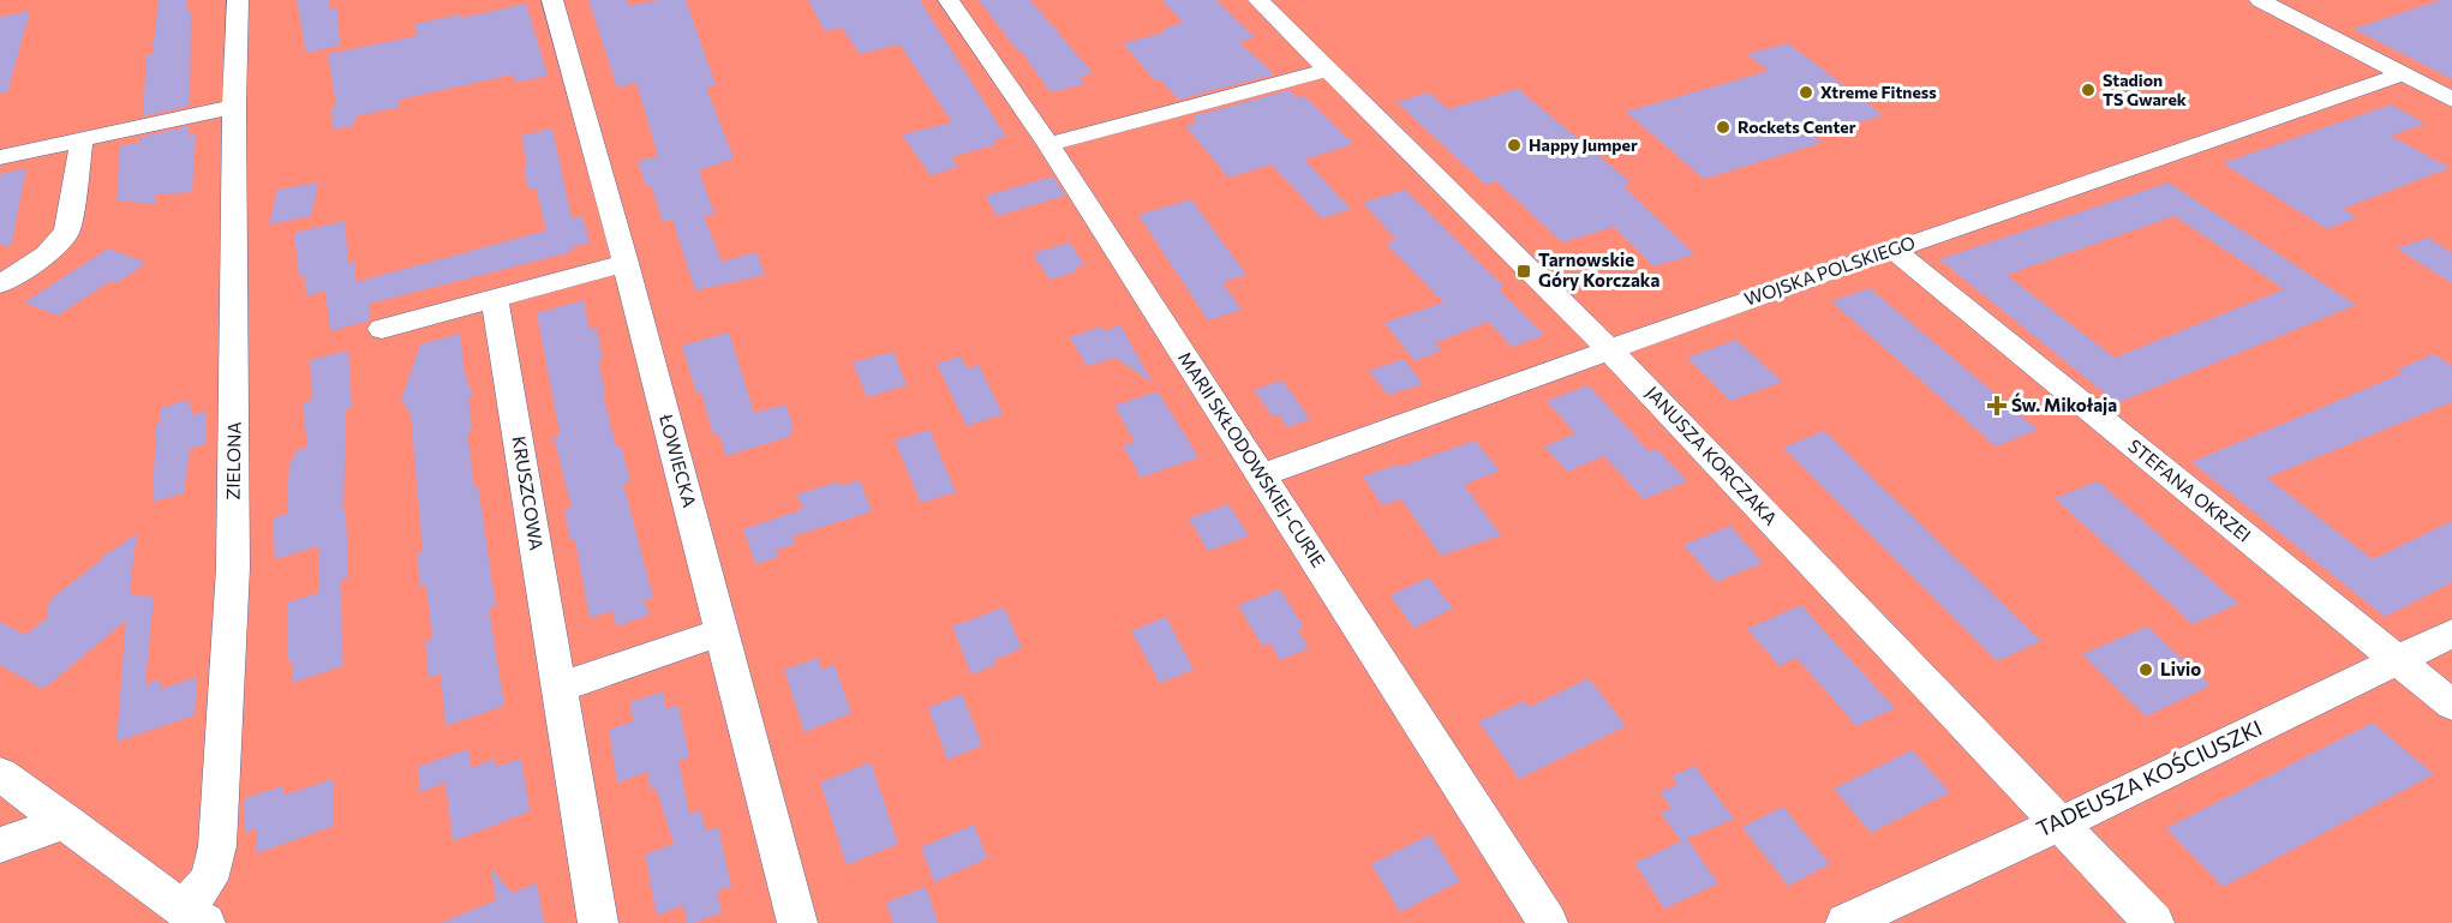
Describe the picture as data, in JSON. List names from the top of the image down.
{
  "streets": {
    "street": [
      "WOJSKA POLSKIEGO",
      "JANUSZA KORCZAKA",
      "MARII SKŁODOWSKIEJ-CURIE",
      "ZIELONA",
      "ŁOWIECKA",
      "STEFANA OKRZEI",
      "KRUSZCOWA",
      "TADEUSZA KOŚCIUSZKI"
    ]
  },
  "crossings": [
    ["WOJSKA POLSKIEGO", "JANUSZA KORCZAKA"],
    ["WOJSKA POLSKIEGO", "MARII SKŁODOWSKIEJ-CURIE"],
    ["WOJSKA POLSKIEGO", "STEFANA OKRZEI"],
    ["JANUSZA KORCZAKA", "TADEUSZA KOŚCIUSZKI"],
    ["STEFANA OKRZEI", "TADEUSZA KOŚCIUSZKI"]
  ],
  "places": {
    "other": [
      "Stadion TS Gwarek",
      "Xtreme Fitness",
      "Rockets Center",
      "Happy Jumper",
      "Livio"
    ],
    "transit": ["Tarnowskie Góry Korczaka"],
    "health": ["Św. Mikołaja"]
  }
}
